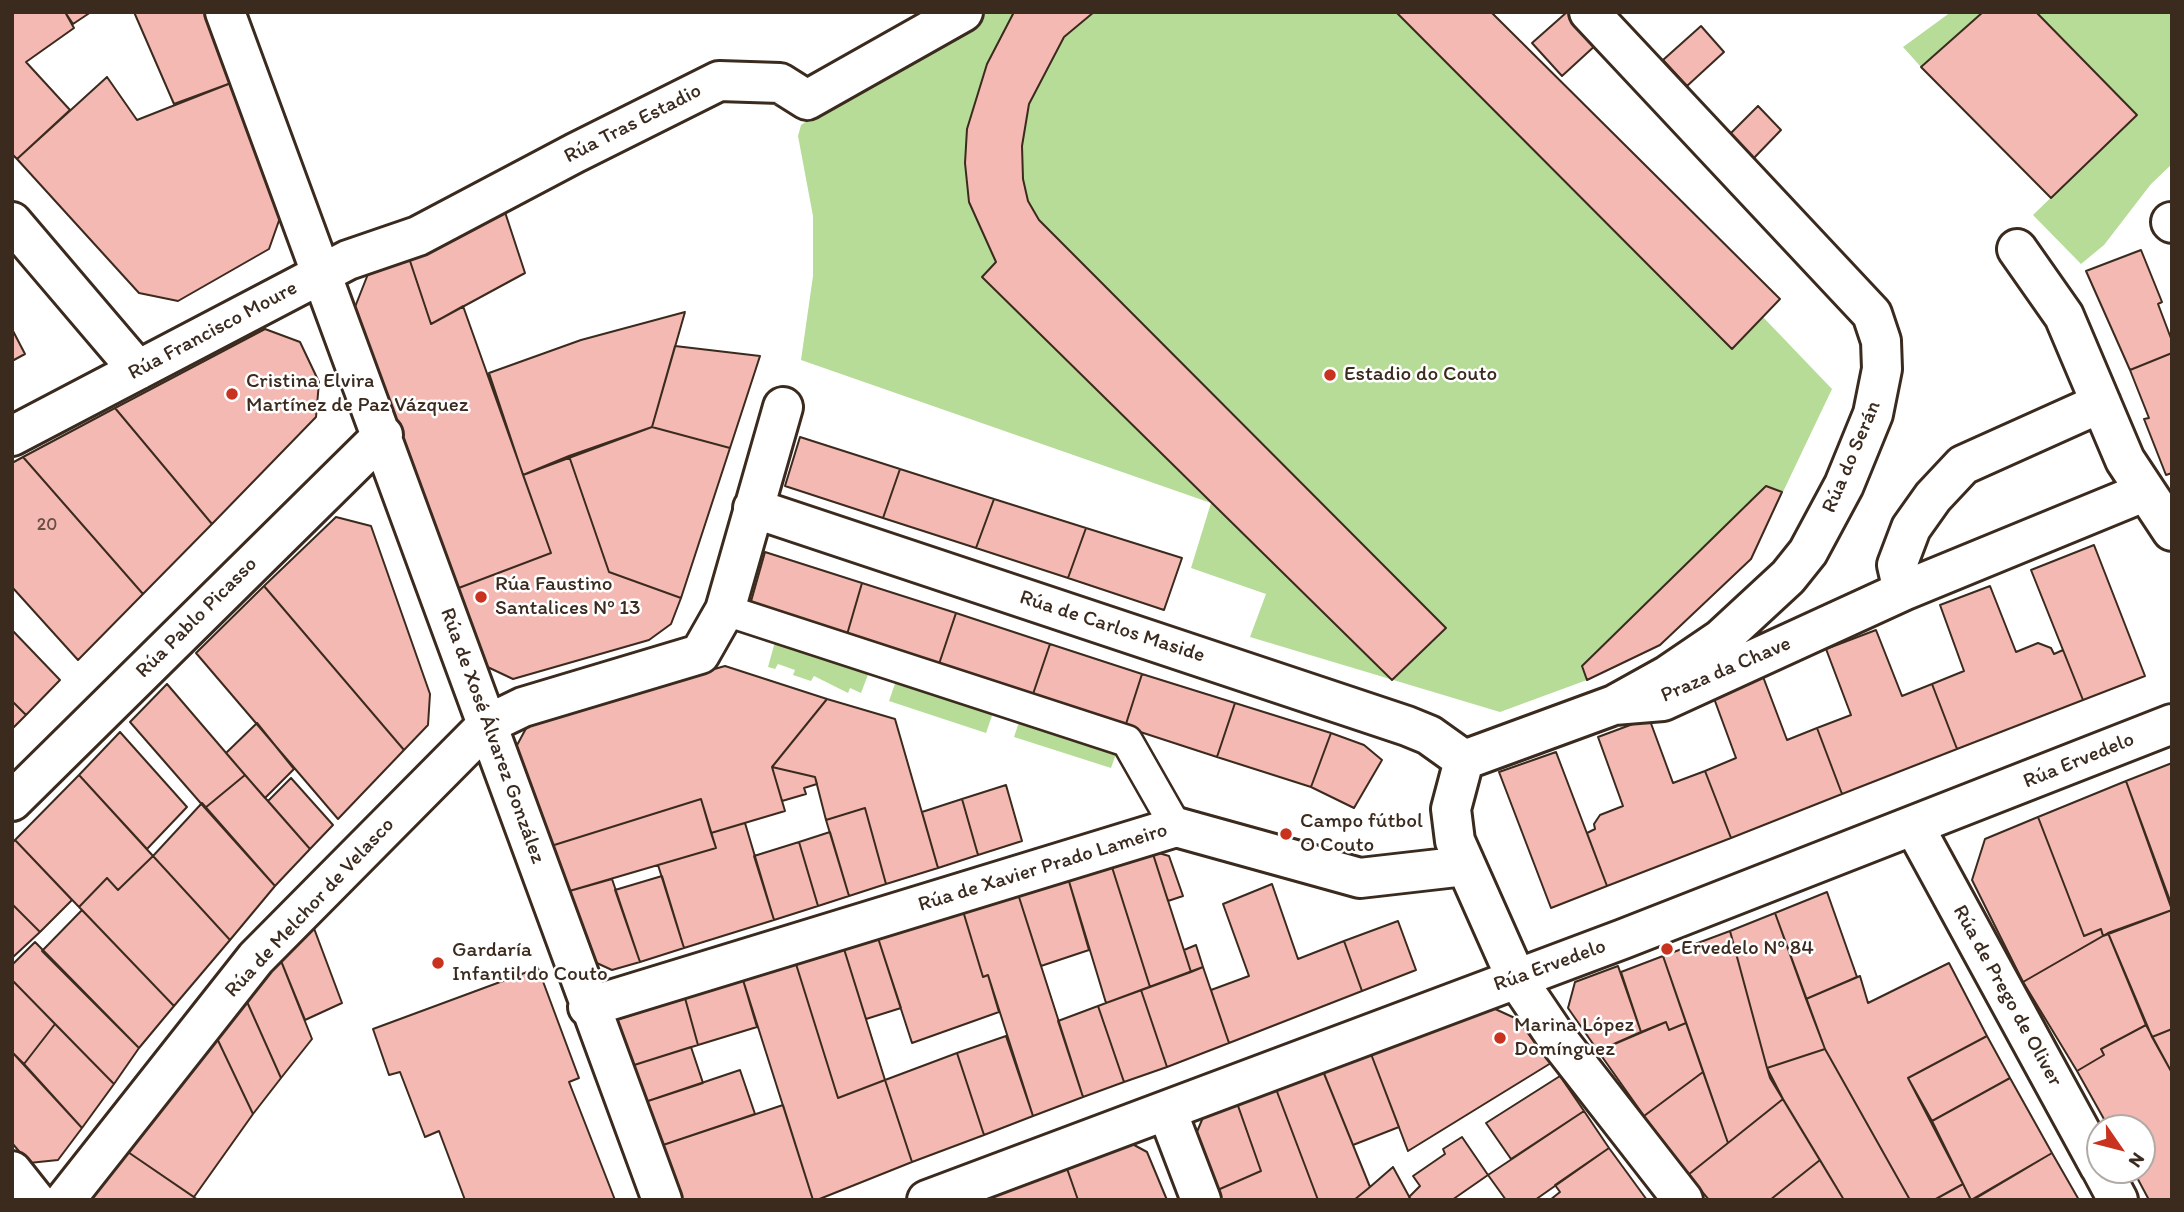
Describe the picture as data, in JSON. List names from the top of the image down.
{
  "streets": {
    "street": [
      "Rúa Tras Estadio",
      "Rúa Francisco Moure",
      "Rúa do Serán",
      "Rúa Pablo Picasso",
      "Rúa de Carlos Maside",
      "Praza da Chave",
      "Rúa de Xosé Álvarez González",
      "Rúa Ervedelo",
      "Rúa de Xavier Prado Lameiro",
      "Rúa de Melchor de Velasco",
      "Rúa de Prego de Oliver"
    ]
  },
  "crossings": [
    ["Rúa Tras Estadio", "Rúa Francisco Moure"],
    ["Rúa Francisco Moure", "Rúa de Xosé Álvarez González"],
    ["Rúa do Serán", "Praza da Chave"],
    ["Rúa Pablo Picasso", "Rúa de Xosé Álvarez González"],
    ["Rúa de Carlos Maside", "Praza da Chave"],
    ["Rúa de Carlos Maside", "Rúa de Melchor de Velasco"],
    ["Rúa de Xosé Álvarez González", "Rúa de Xavier Prado Lameiro"],
    ["Rúa de Xosé Álvarez González", "Rúa de Melchor de Velasco"],
    ["Rúa Ervedelo", "Rúa de Prego de Oliver"]
  ],
  "places": [
    "Estadio do Couto",
    "Cristina Elvira Martínez de Paz Vázquez",
    "Rúa Faustino Santalices Nº 13",
    "Campo fútbol O Couto",
    "Ervedelo Nº 84",
    "Gardaría Infantil do Couto",
    "Marina López Domínguez"
  ],
  "house_numbers": ["20"],
  "north": "bottom right"
}
